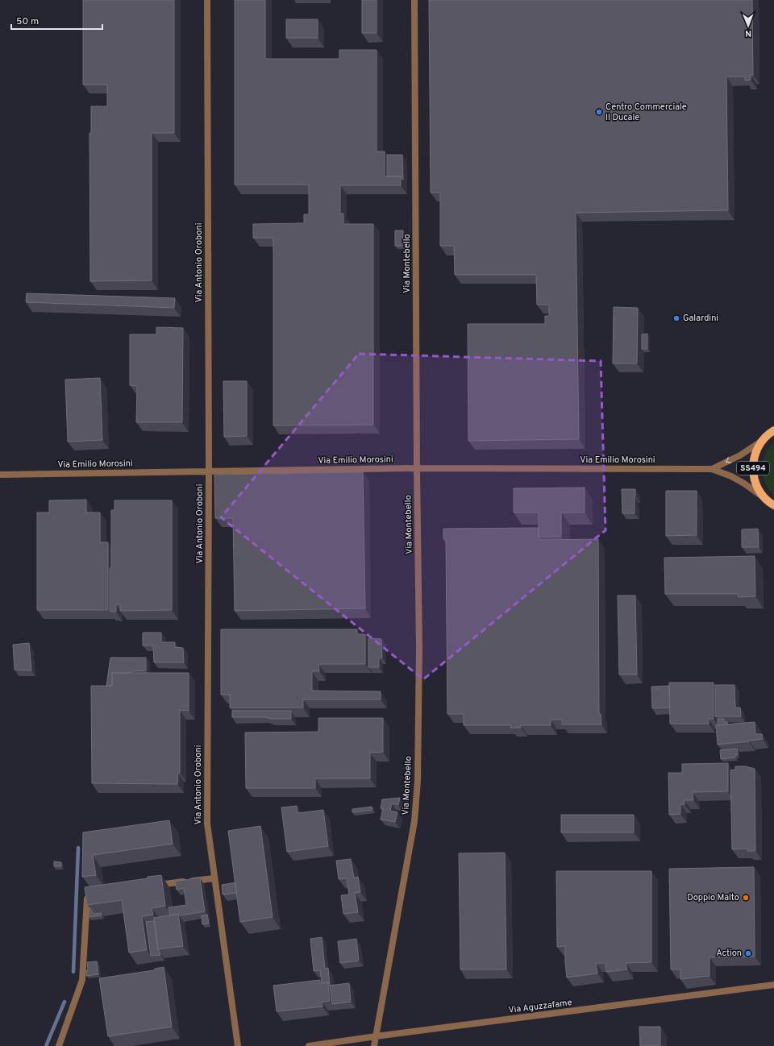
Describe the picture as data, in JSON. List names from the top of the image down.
{
  "streets": {
    "main road": ["SS494"],
    "street": [
      "Via Antonio Oroboni",
      "Via Montebello",
      "Via Emilio Morosini",
      "Via Aguzzafame"
    ]
  },
  "crossings": [
    ["Via Antonio Oroboni", "Via Emilio Morosini"],
    ["Via Montebello", "Via Emilio Morosini"],
    ["Via Montebello", "Via Aguzzafame"],
    ["Via Emilio Morosini", "SS494"]
  ],
  "places": [
    "Centro Commerciale Il Ducale",
    "Galardini",
    "Doppio Malto",
    "Action"
  ],
  "scale_bar": "50 m",
  "north": "bottom"
}
